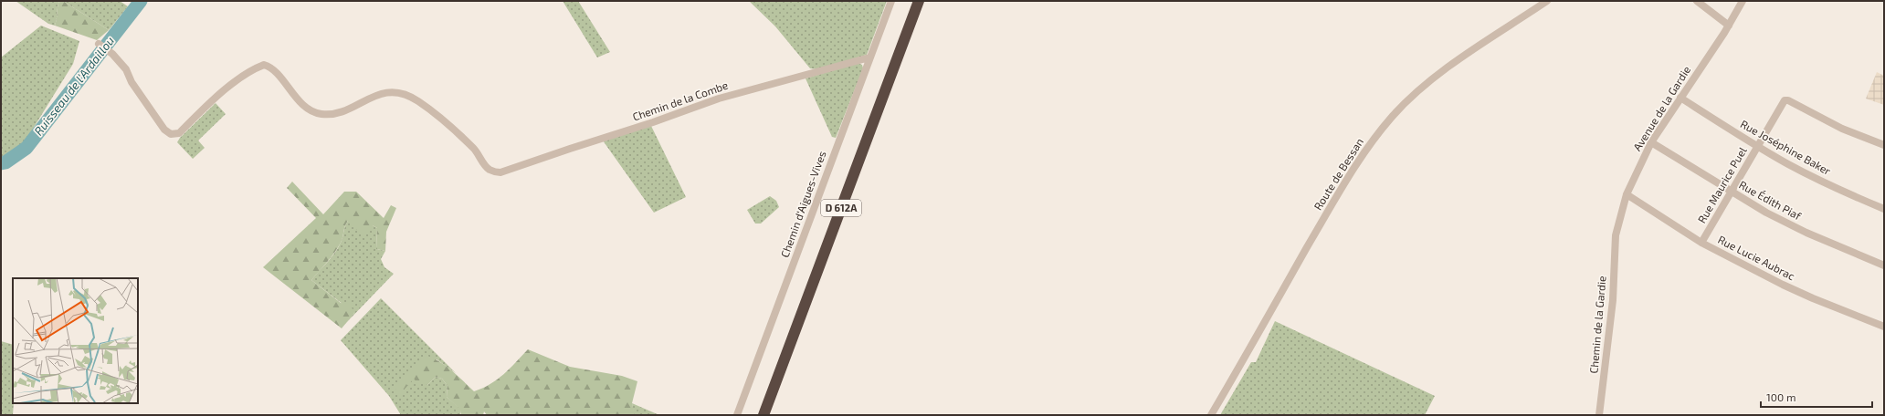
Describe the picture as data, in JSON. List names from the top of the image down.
{
  "streets": {
    "highway": ["D 612A"],
    "street": [
      "Chemin de la Combe",
      "Avenue de la Gardie",
      "Rue Joséphine Baker",
      "Route de Bessan",
      "Rue Maurice Puel",
      "Rue Édith Piaf",
      "Chemin d'Aigues-Vives",
      "Rue Lucie Aubrac",
      "Chemin de la Gardie"
    ]
  },
  "crossings": [
    ["Chemin de la Combe", "Chemin d'Aigues-Vives"],
    ["Avenue de la Gardie", "Rue Joséphine Baker"],
    ["Avenue de la Gardie", "Rue Édith Piaf"],
    ["Avenue de la Gardie", "Rue Lucie Aubrac"],
    ["Avenue de la Gardie", "Chemin de la Gardie"],
    ["Rue Joséphine Baker", "Rue Maurice Puel"],
    ["Rue Maurice Puel", "Rue Édith Piaf"],
    ["Rue Maurice Puel", "Rue Lucie Aubrac"]
  ],
  "water": ["Ruisseau de l'Ardaillou"],
  "scale_bar": "100 m"
}
